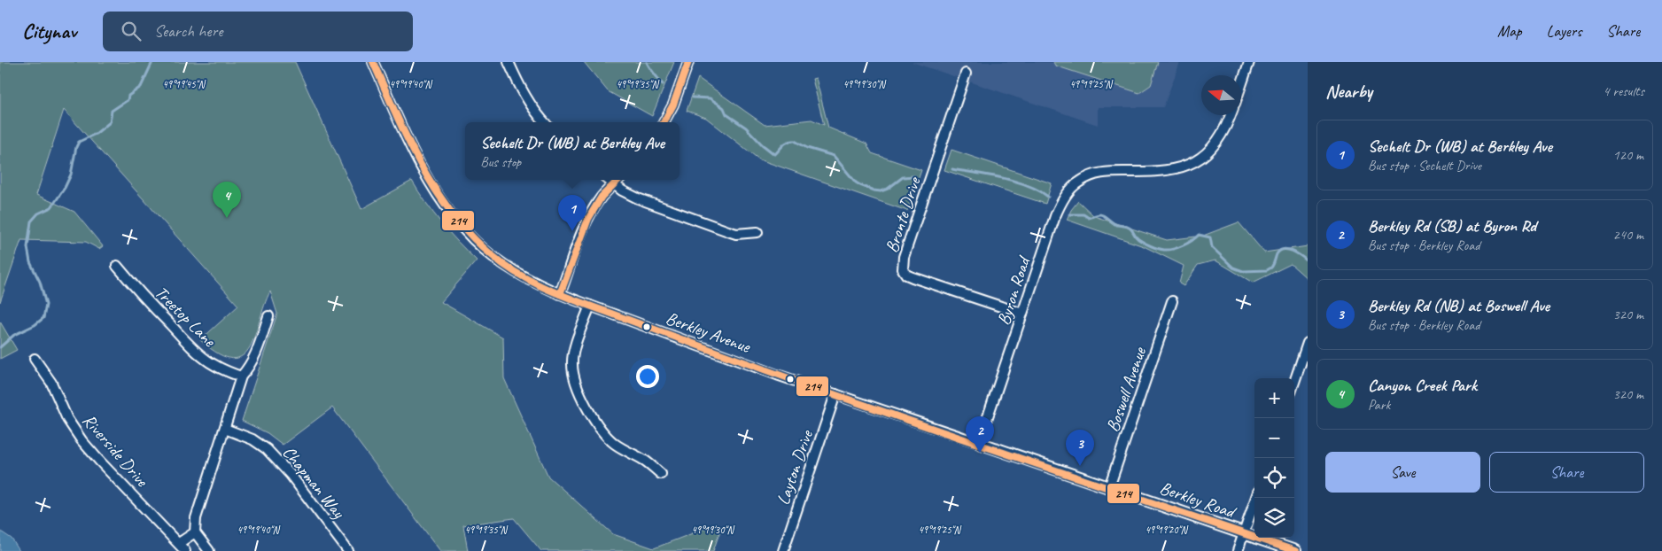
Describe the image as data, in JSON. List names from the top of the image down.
{
  "streets": {
    "street": [
      "Bronte Drive",
      "Byron Road",
      "Treetop Lane",
      "Berkley Avenue",
      "Boswell Avenue",
      "Riverside Drive",
      "Layton Drive",
      "Chapman Way",
      "Berkley Road"
    ]
  },
  "crossings": [
    ["Bronte Drive", "Byron Road"],
    ["Byron Road", "Berkley Road"],
    ["Berkley Avenue", "Layton Drive"],
    ["Berkley Avenue", "Berkley Road"],
    ["Boswell Avenue", "Berkley Road"],
    ["Layton Drive", "Berkley Road"]
  ],
  "lines": ["transit line 214"],
  "north": "left",
  "page": {
    "header": "Citynav",
    "search": "Search here",
    "nav": ["Map", "Layers", "Share"],
    "heading": ["Nearby", "4 results"],
    "list": [
      {
        "mark": "1",
        "name": "Sechelt Dr (WB) at Berkley Ave",
        "note": "Bus stop · Sechelt Drive",
        "value": "120 m"
      },
      {
        "mark": "2",
        "name": "Berkley Rd (SB) at Byron Rd",
        "note": "Bus stop · Berkley Road",
        "value": "240 m"
      },
      {
        "mark": "3",
        "name": "Berkley Rd (NB) at Boswell Ave",
        "note": "Bus stop · Berkley Road",
        "value": "320 m"
      },
      {
        "mark": "4",
        "name": "Canyon Creek Park",
        "note": "Park",
        "value": "320 m"
      }
    ],
    "popup": ["Sechelt Dr (WB) at Berkley Ave", "Bus stop"],
    "pins": [
      "4",
      "1",
      "2",
      "3"
    ],
    "map_buttons": ["+", "−"],
    "buttons": ["Save", "Share"]
  },
  "coordinates": [
    "49°19'45\"N",
    "49°19'40\"N",
    "49°19'35\"N",
    "49°19'30\"N",
    "49°19'25\"N",
    "49°19'20\"N"
  ]
}
